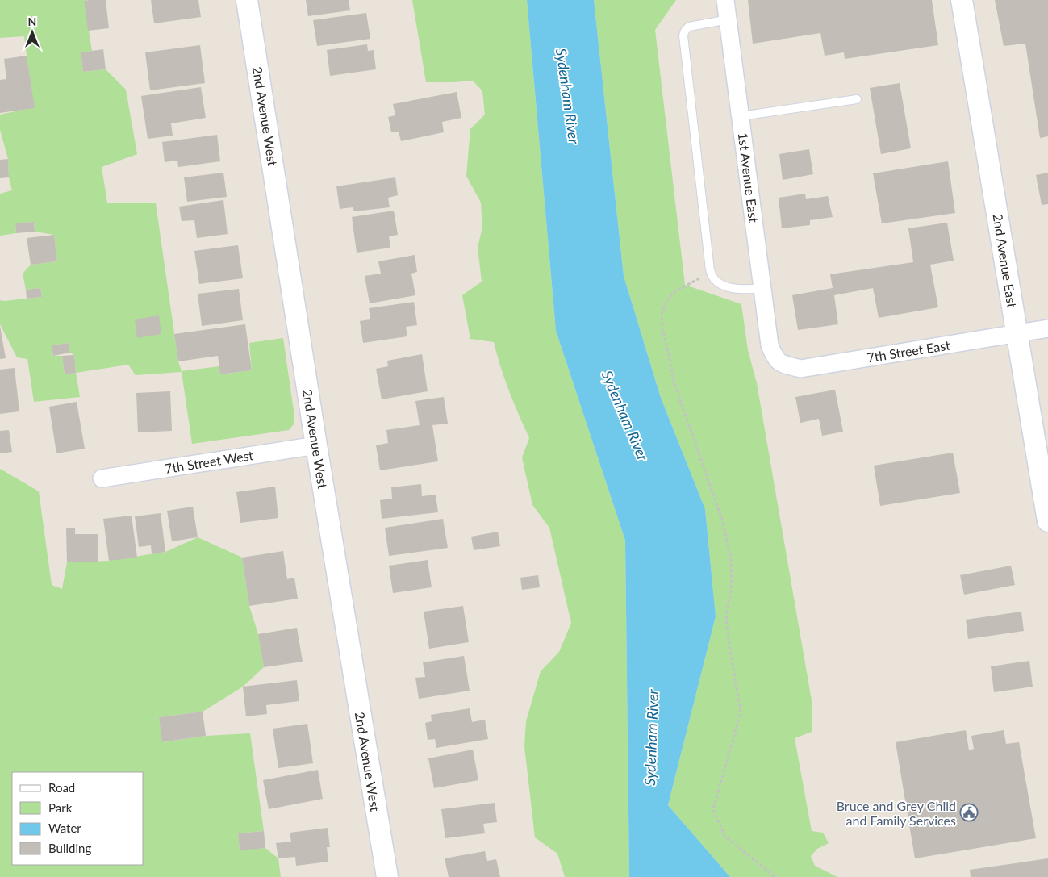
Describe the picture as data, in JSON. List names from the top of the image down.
{
  "streets": {
    "street": [
      "2nd Avenue West",
      "1st Avenue East",
      "2nd Avenue East",
      "7th Street East",
      "7th Street West"
    ]
  },
  "crossings": [
    ["2nd Avenue West", "7th Street West"],
    ["1st Avenue East", "7th Street East"],
    ["2nd Avenue East", "7th Street East"]
  ],
  "water": ["Sydenham River"],
  "places": {
    "public building": ["Bruce and Grey Child and Family Services"]
  },
  "legend": [
    "Road",
    "Park",
    "Water",
    "Building"
  ],
  "north": "top"
}
